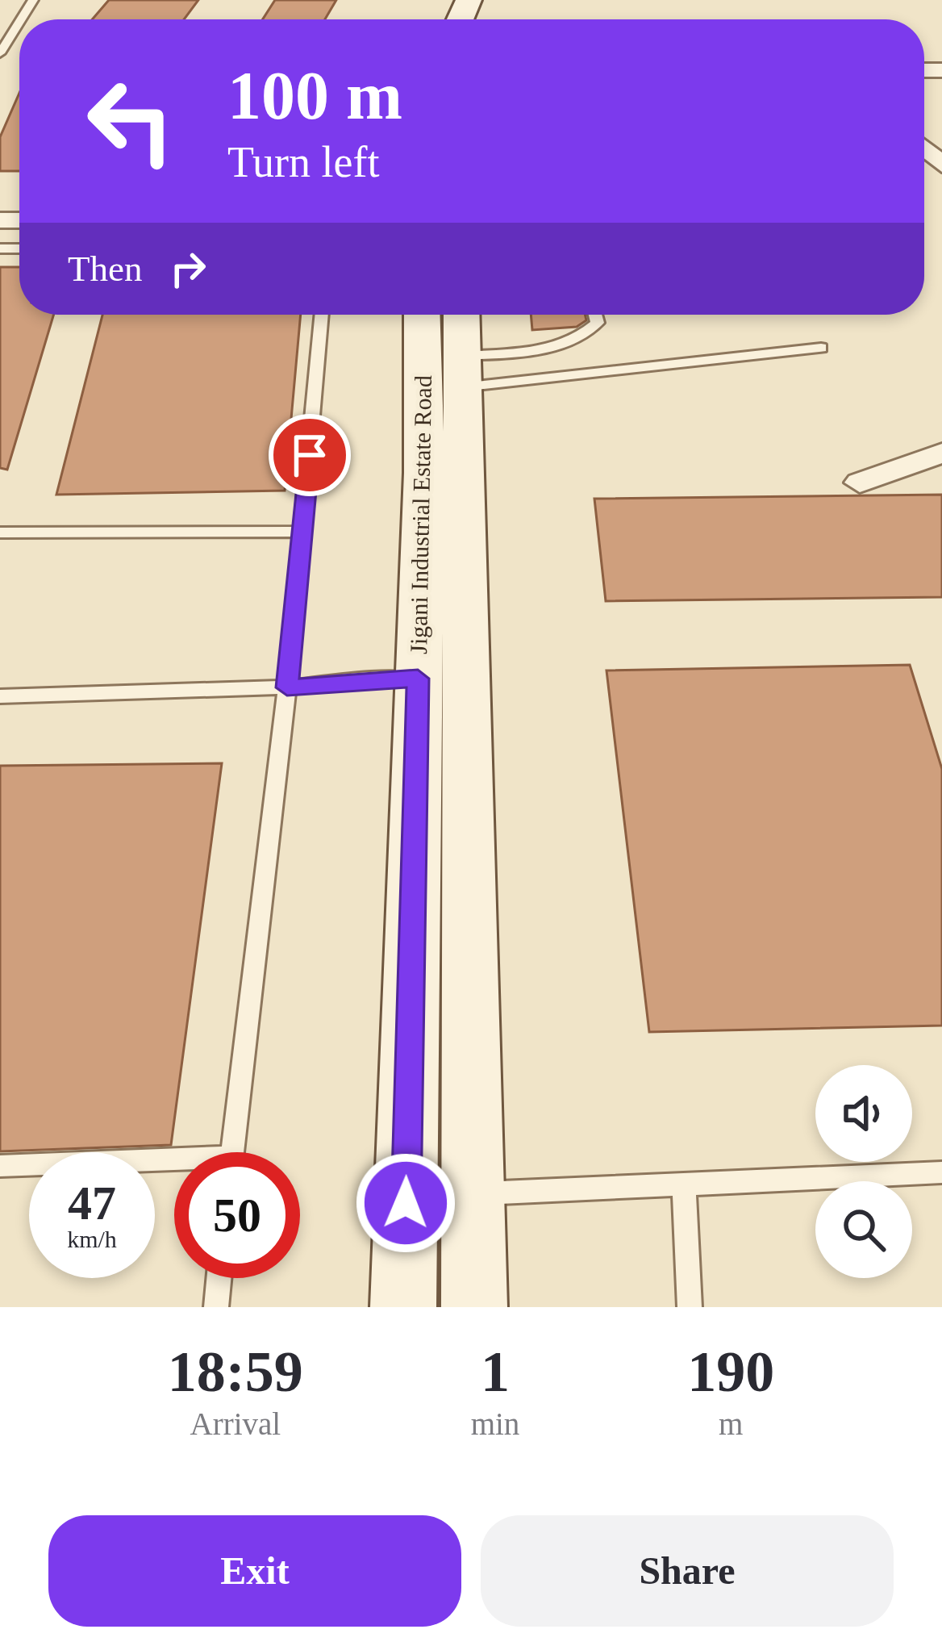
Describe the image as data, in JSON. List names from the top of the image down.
{
  "streets": {
    "main road": ["Jigani Industrial Estate Road"]
  },
  "page": {
    "turn": ["100 m", "Turn left"],
    "then": "Then",
    "speed": "47 km/h",
    "limit": "50",
    "eta": [
      "18:59",
      "Arrival",
      "1",
      "min",
      "190",
      "m"
    ],
    "buttons": ["Exit", "Share"]
  }
}
